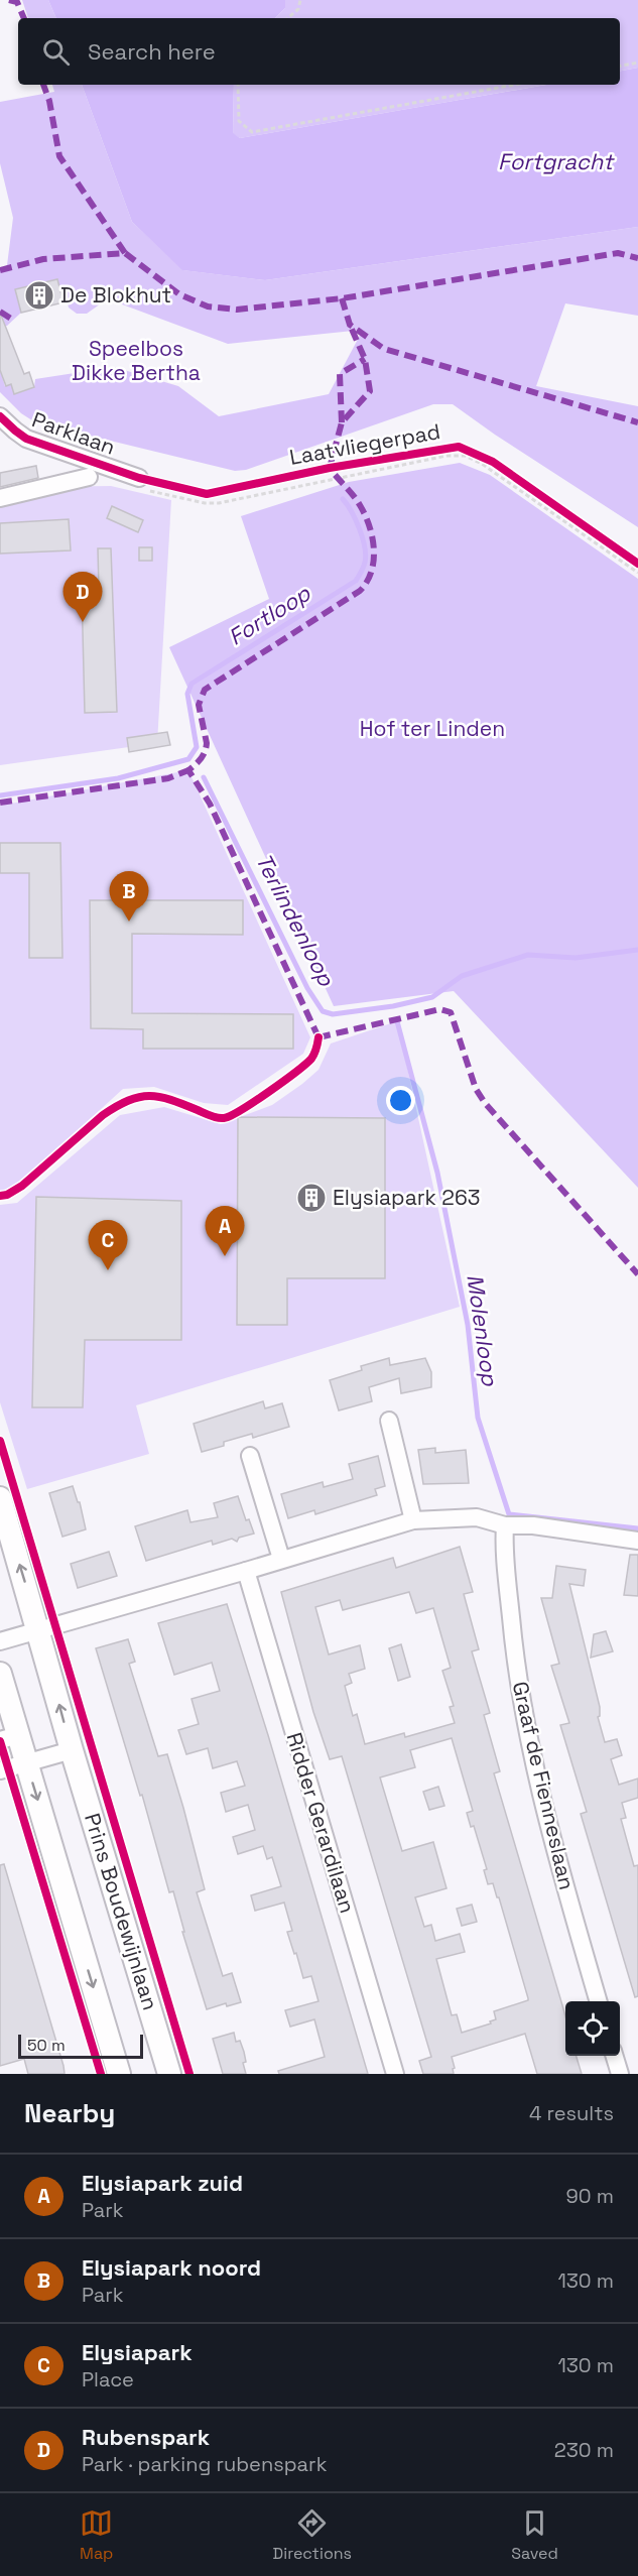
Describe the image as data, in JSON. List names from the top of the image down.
{
  "streets": {
    "main road": ["Prins Boudewijnlaan"],
    "street": ["Parklaan", "Graaf de Fienneslaan", "Ridder Gerardilaan"],
    "cycle path": ["Laatvliegerpad"]
  },
  "water": [
    "Fortgracht",
    "Fortloop",
    "Terlindenloop",
    "Molenloop"
  ],
  "parks": ["Speelbos Dikke Bertha", "Hof ter Linden"],
  "places": {
    "building": ["De Blokhut", "Elysiapark 263"]
  },
  "scale_bar": "50 m",
  "page": {
    "search": "Search here",
    "pins": [
      "D",
      "B",
      "A",
      "C"
    ],
    "scale": "50 m",
    "heading": ["Nearby", "4 results"],
    "list": [
      {
        "mark": "A",
        "name": "Elysiapark zuid",
        "note": "Park",
        "value": "90 m"
      },
      {
        "mark": "B",
        "name": "Elysiapark noord",
        "note": "Park",
        "value": "130 m"
      },
      {
        "mark": "C",
        "name": "Elysiapark",
        "note": "Place",
        "value": "130 m"
      },
      {
        "mark": "D",
        "name": "Rubenspark",
        "note": "Park · parking rubenspark",
        "value": "230 m"
      }
    ],
    "nav": ["Map", "Directions", "Saved"]
  }
}
